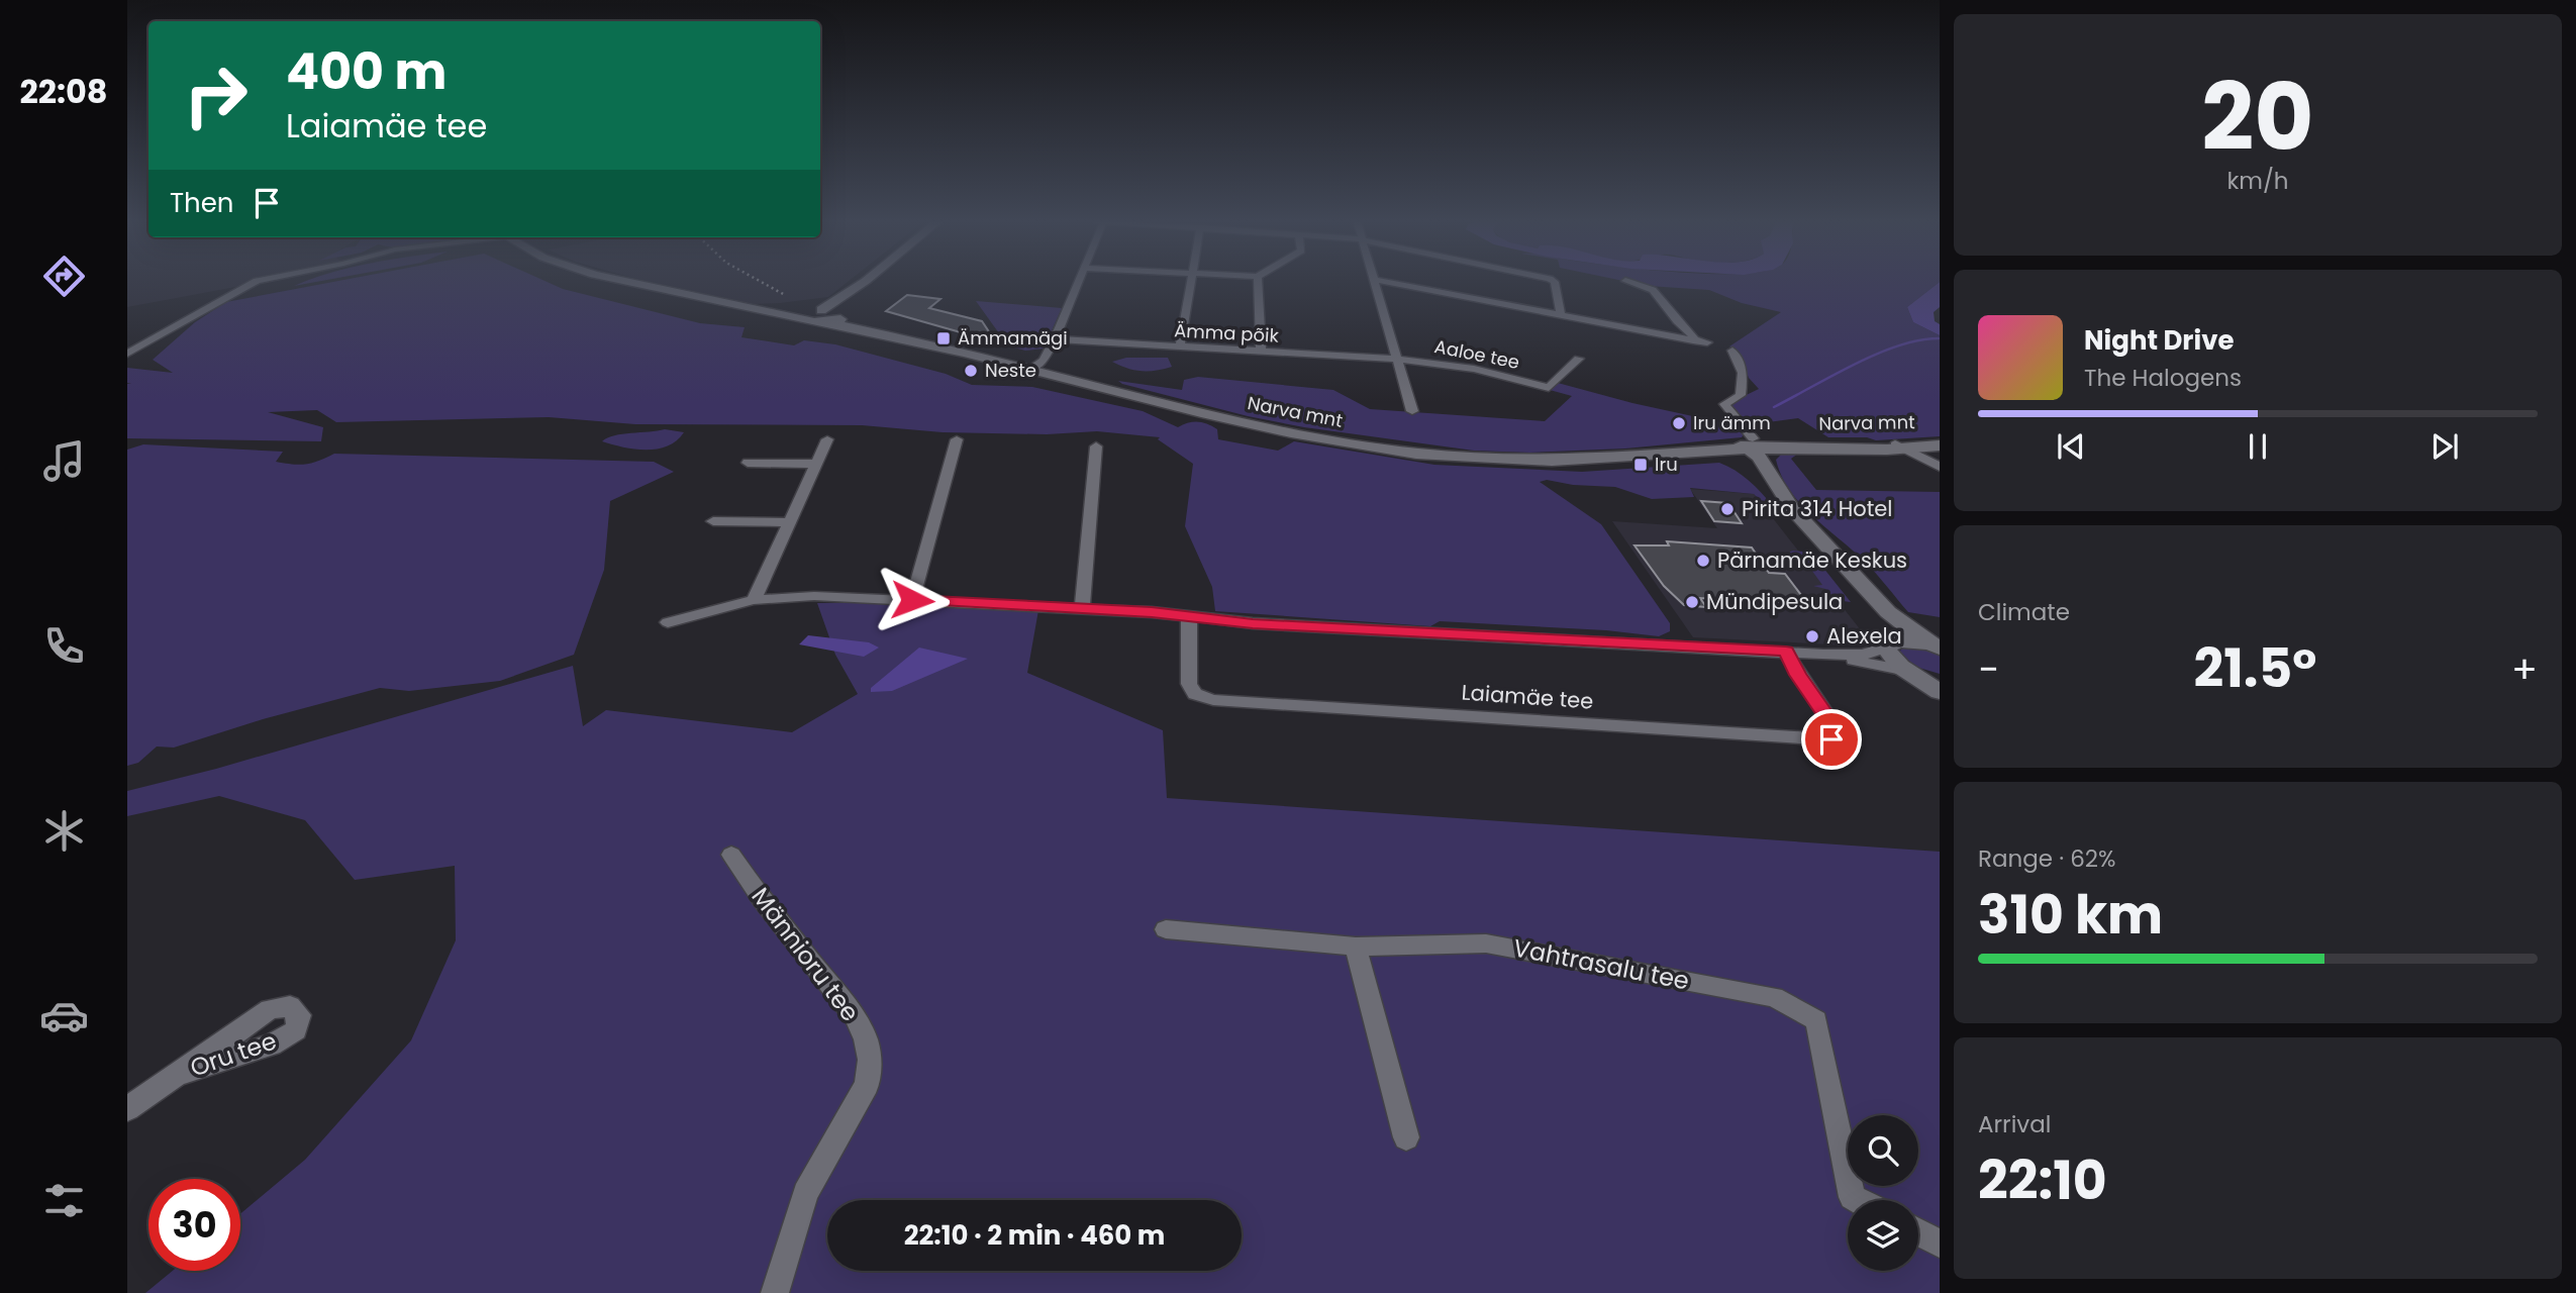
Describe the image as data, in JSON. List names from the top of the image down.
{
  "streets": {
    "main road": ["Narva mnt"],
    "street": [
      "Ämma põik",
      "Aaloe tee",
      "Laiamäe tee",
      "Männioru tee",
      "Vahtrasalu tee",
      "Oru tee"
    ]
  },
  "crossings": [
    ["Ämma põik", "Aaloe tee"]
  ],
  "places": {
    "transit": ["Ämmamägi", "Iru"],
    "other": [
      "Neste",
      "Iru ämm",
      "Pirita 314 Hotel",
      "Pärnamäe Keskus",
      "Mündipesula",
      "Alexela"
    ]
  },
  "page": {
    "tabs": "22:08",
    "tile": [
      ["20", "km/h"],
      "Climate",
      ["Range · 62%", "310 km"],
      ["Arrival", "22:10"]
    ],
    "turn": ["400 m", "Laiamäe tee"],
    "then": "Then",
    "song": ["Night Drive", "The Halogens"],
    "heat": ["−", "21.5°", "+"],
    "limit": "30",
    "trip": "22:10 · 2 min · 460 m"
  }
}
